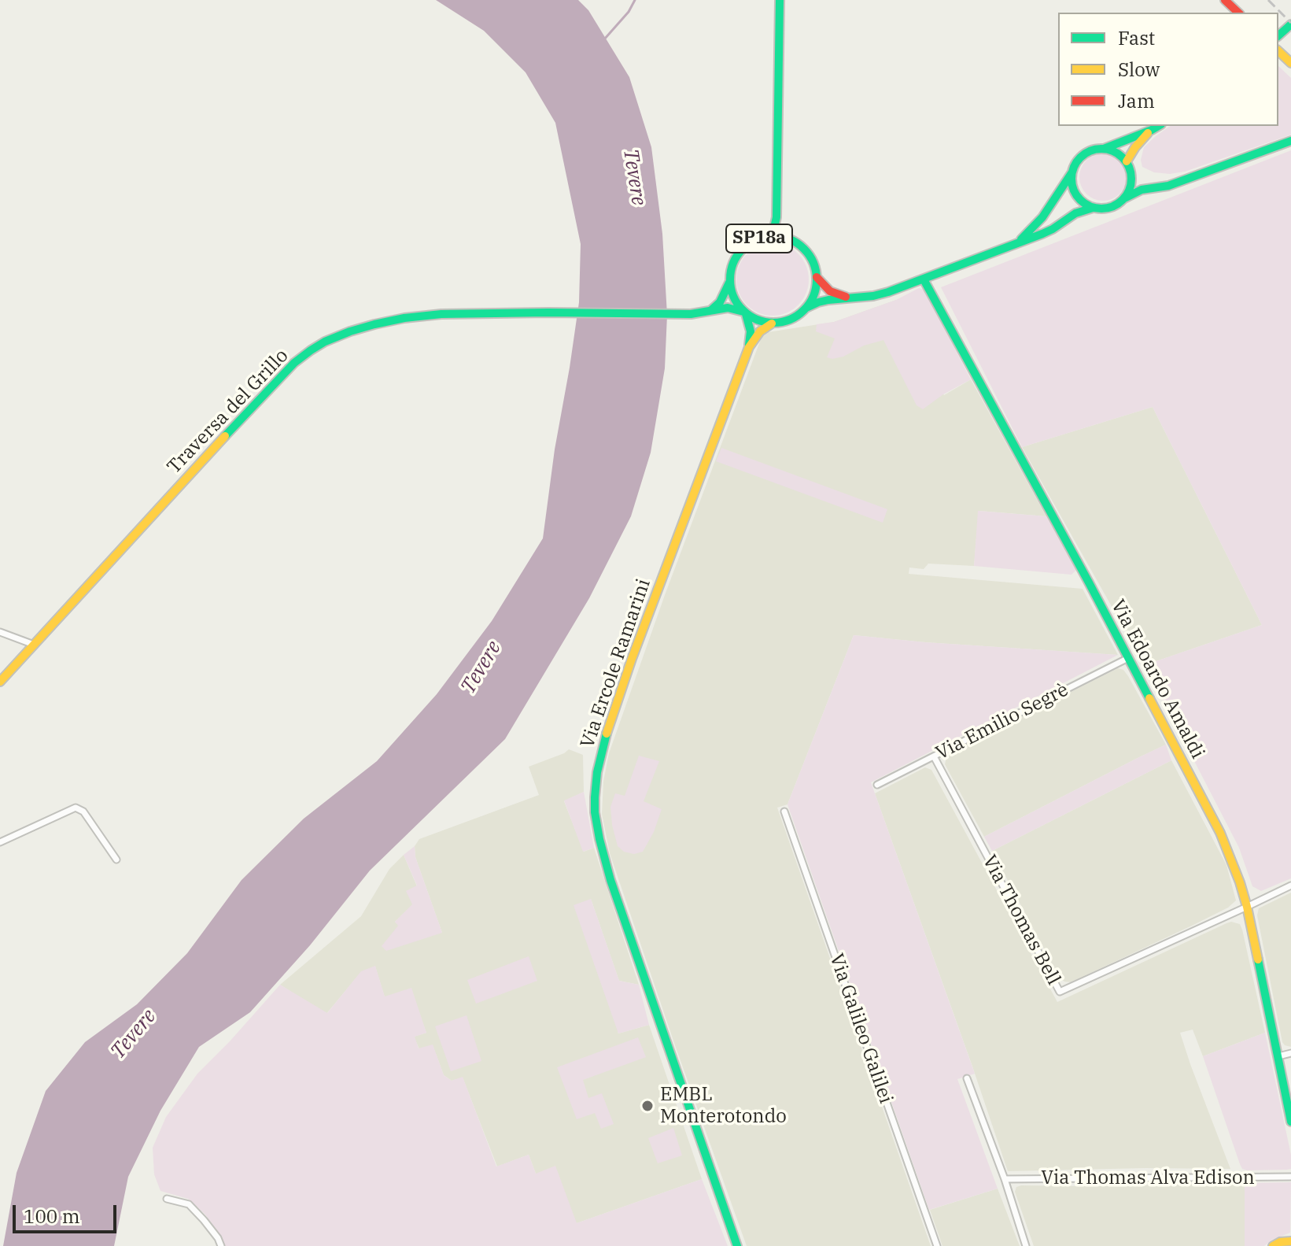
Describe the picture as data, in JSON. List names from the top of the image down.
{
  "streets": {
    "main road": [
      "SP18a",
      "Traversa del Grillo",
      "Via Ercole Ramarini",
      "Via Edoardo Amaldi"
    ],
    "street": [
      "Via Emilio Segrè",
      "Via Thomas Bell",
      "Via Galileo Galilei",
      "Via Thomas Alva Edison"
    ]
  },
  "crossings": [
    ["SP18a", "Traversa del Grillo"],
    ["SP18a", "Via Ercole Ramarini"],
    ["Traversa del Grillo", "Via Ercole Ramarini"],
    ["Via Edoardo Amaldi", "Via Emilio Segrè"],
    ["Via Edoardo Amaldi", "Via Thomas Bell"],
    ["Via Emilio Segrè", "Via Thomas Bell"]
  ],
  "water": ["Tevere"],
  "places": ["EMBL Monterotondo"],
  "legend": ["Fast", "Slow", "Jam"],
  "scale_bar": "100 m"
}
